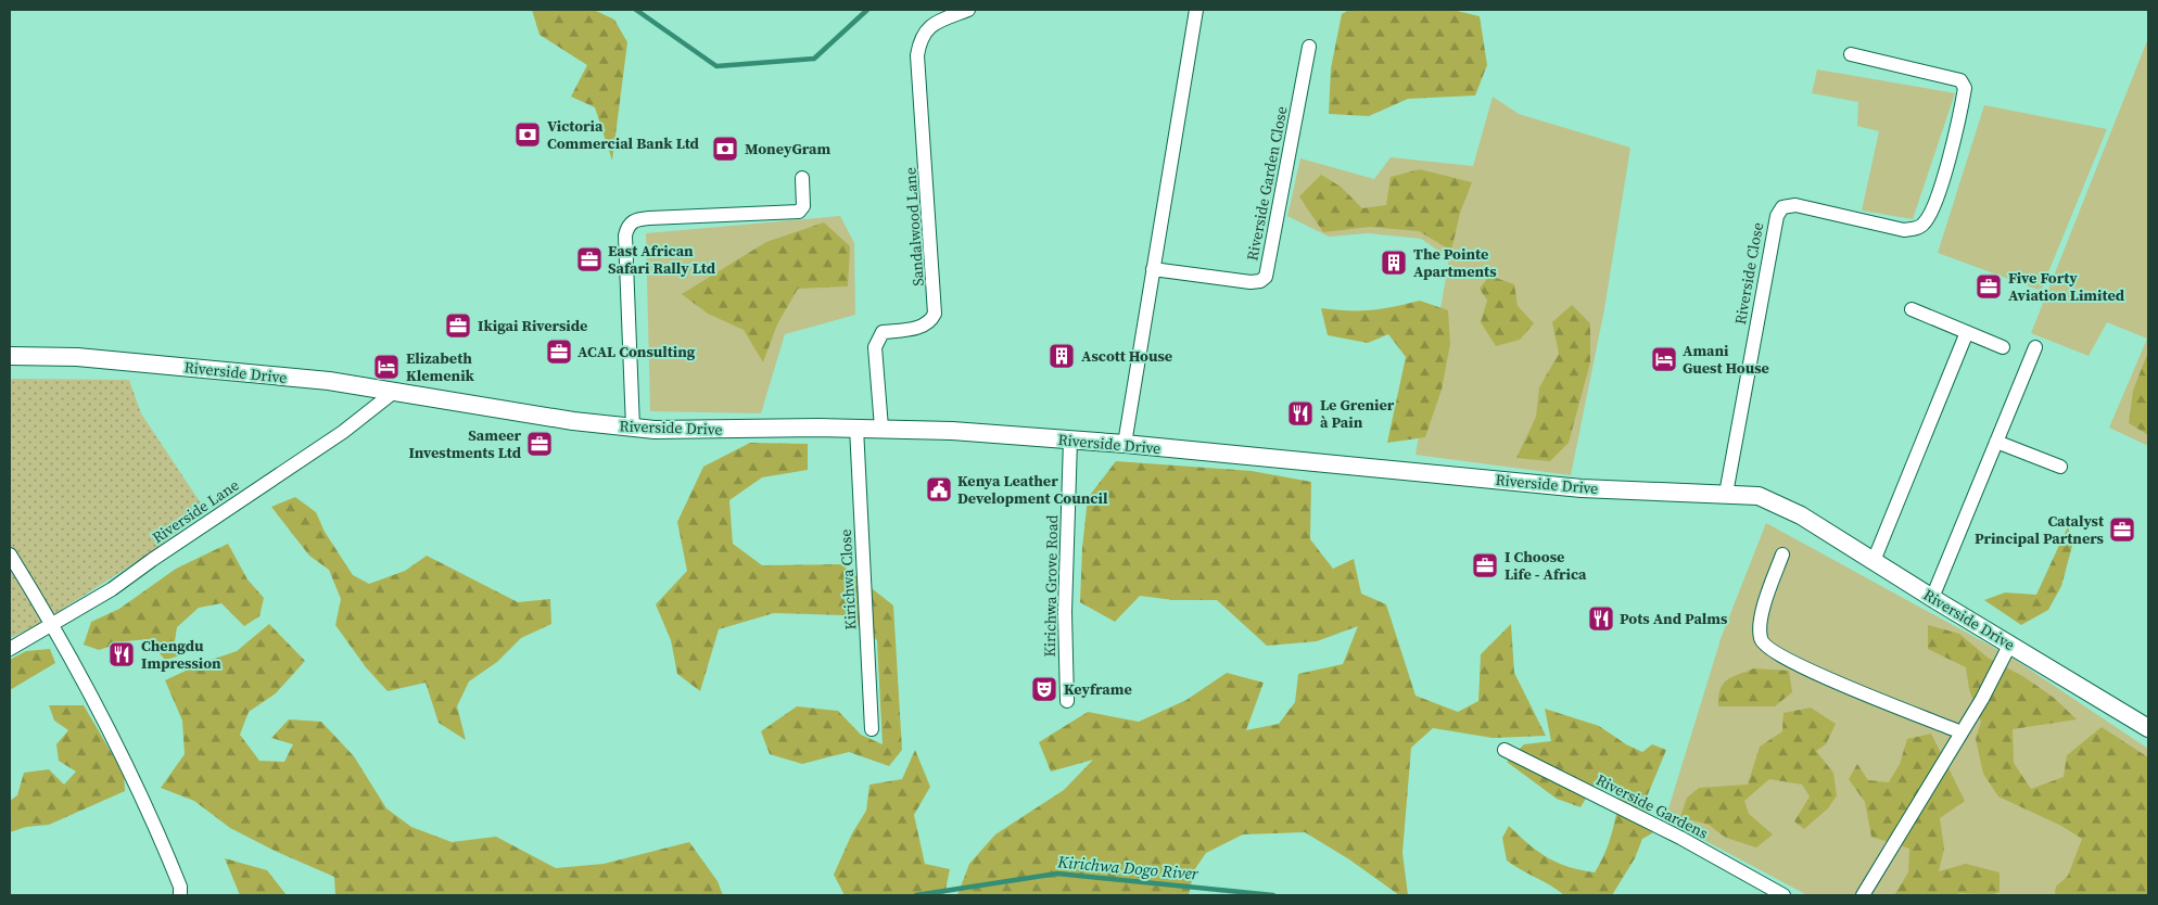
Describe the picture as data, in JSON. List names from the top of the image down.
{
  "streets": {
    "street": [
      "Riverside Garden Close",
      "Sandalwood Lane",
      "Riverside Close",
      "Riverside Drive",
      "Riverside Lane",
      "Kirichwa Close",
      "Kirichwa Grove Road",
      "Riverside Gardens"
    ]
  },
  "crossings": [
    ["Sandalwood Lane", "Riverside Drive"],
    ["Riverside Close", "Riverside Drive"],
    ["Riverside Drive", "Riverside Lane"],
    ["Riverside Drive", "Kirichwa Close"],
    ["Riverside Drive", "Kirichwa Grove Road"]
  ],
  "water": ["Kirichwa Dogo River"],
  "places": {
    "bank": ["Victoria Commercial Bank Ltd", "MoneyGram"],
    "office": [
      "East African Safari Rally Ltd",
      "Five Forty Aviation Limited",
      "Ikigai Riverside",
      "ACAL Consulting",
      "Sameer Investments Ltd",
      "Catalyst Principal Partners",
      "I Choose Life - Africa"
    ],
    "building": ["The Pointe Apartments", "Ascott House"],
    "hotel": ["Amani Guest House", "Elizabeth Klemenik"],
    "restaurant": ["Le Grenier à Pain", "Pots And Palms", "Chengdu Impression"],
    "public building": ["Kenya Leather Development Council"],
    "theatre": ["Keyframe"]
  }
}
